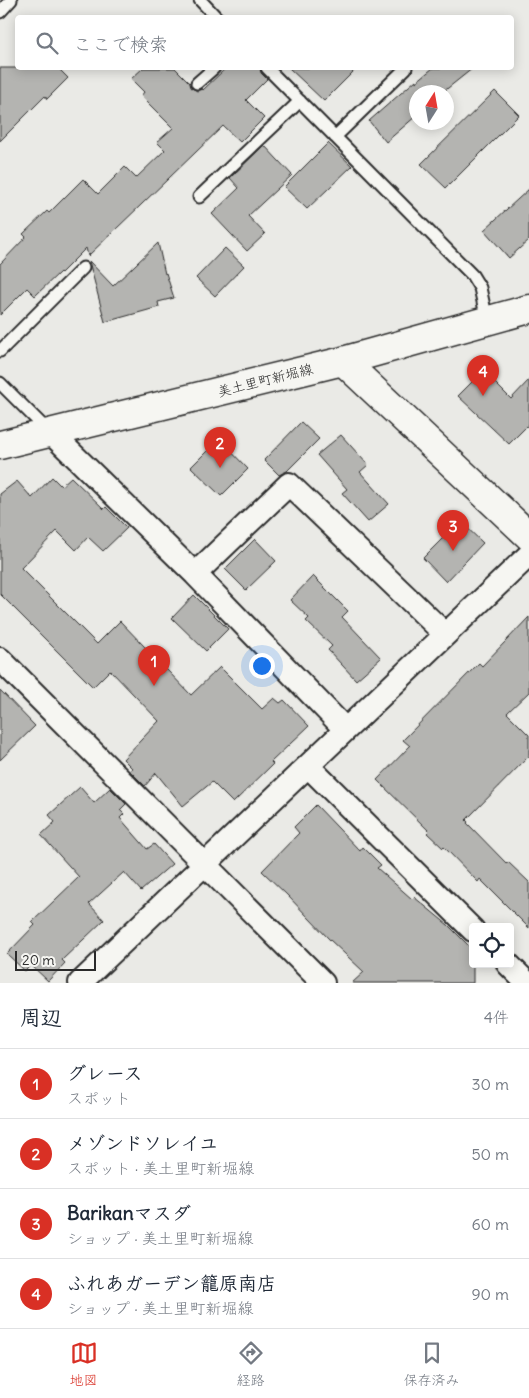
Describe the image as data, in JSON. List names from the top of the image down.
{
  "streets": {
    "main road": ["美土里町新堀線"]
  },
  "scale_bar": "20 m",
  "north": "top",
  "page": {
    "search": "ここで検索",
    "pins": [
      "4",
      "2",
      "3",
      "1"
    ],
    "scale": "20 m",
    "heading": ["周辺", "4件"],
    "list": [
      {
        "mark": "1",
        "name": "グレース",
        "note": "スポット",
        "value": "30 m"
      },
      {
        "mark": "2",
        "name": "メゾンドソレイユ",
        "note": "スポット · 美土里町新堀線",
        "value": "50 m"
      },
      {
        "mark": "3",
        "name": "Barikanマスダ",
        "note": "ショップ · 美土里町新堀線",
        "value": "60 m"
      },
      {
        "mark": "4",
        "name": "ふれあガーデン籠原南店",
        "note": "ショップ · 美土里町新堀線",
        "value": "90 m"
      }
    ],
    "nav": ["地図", "経路", "保存済み"]
  }
}
